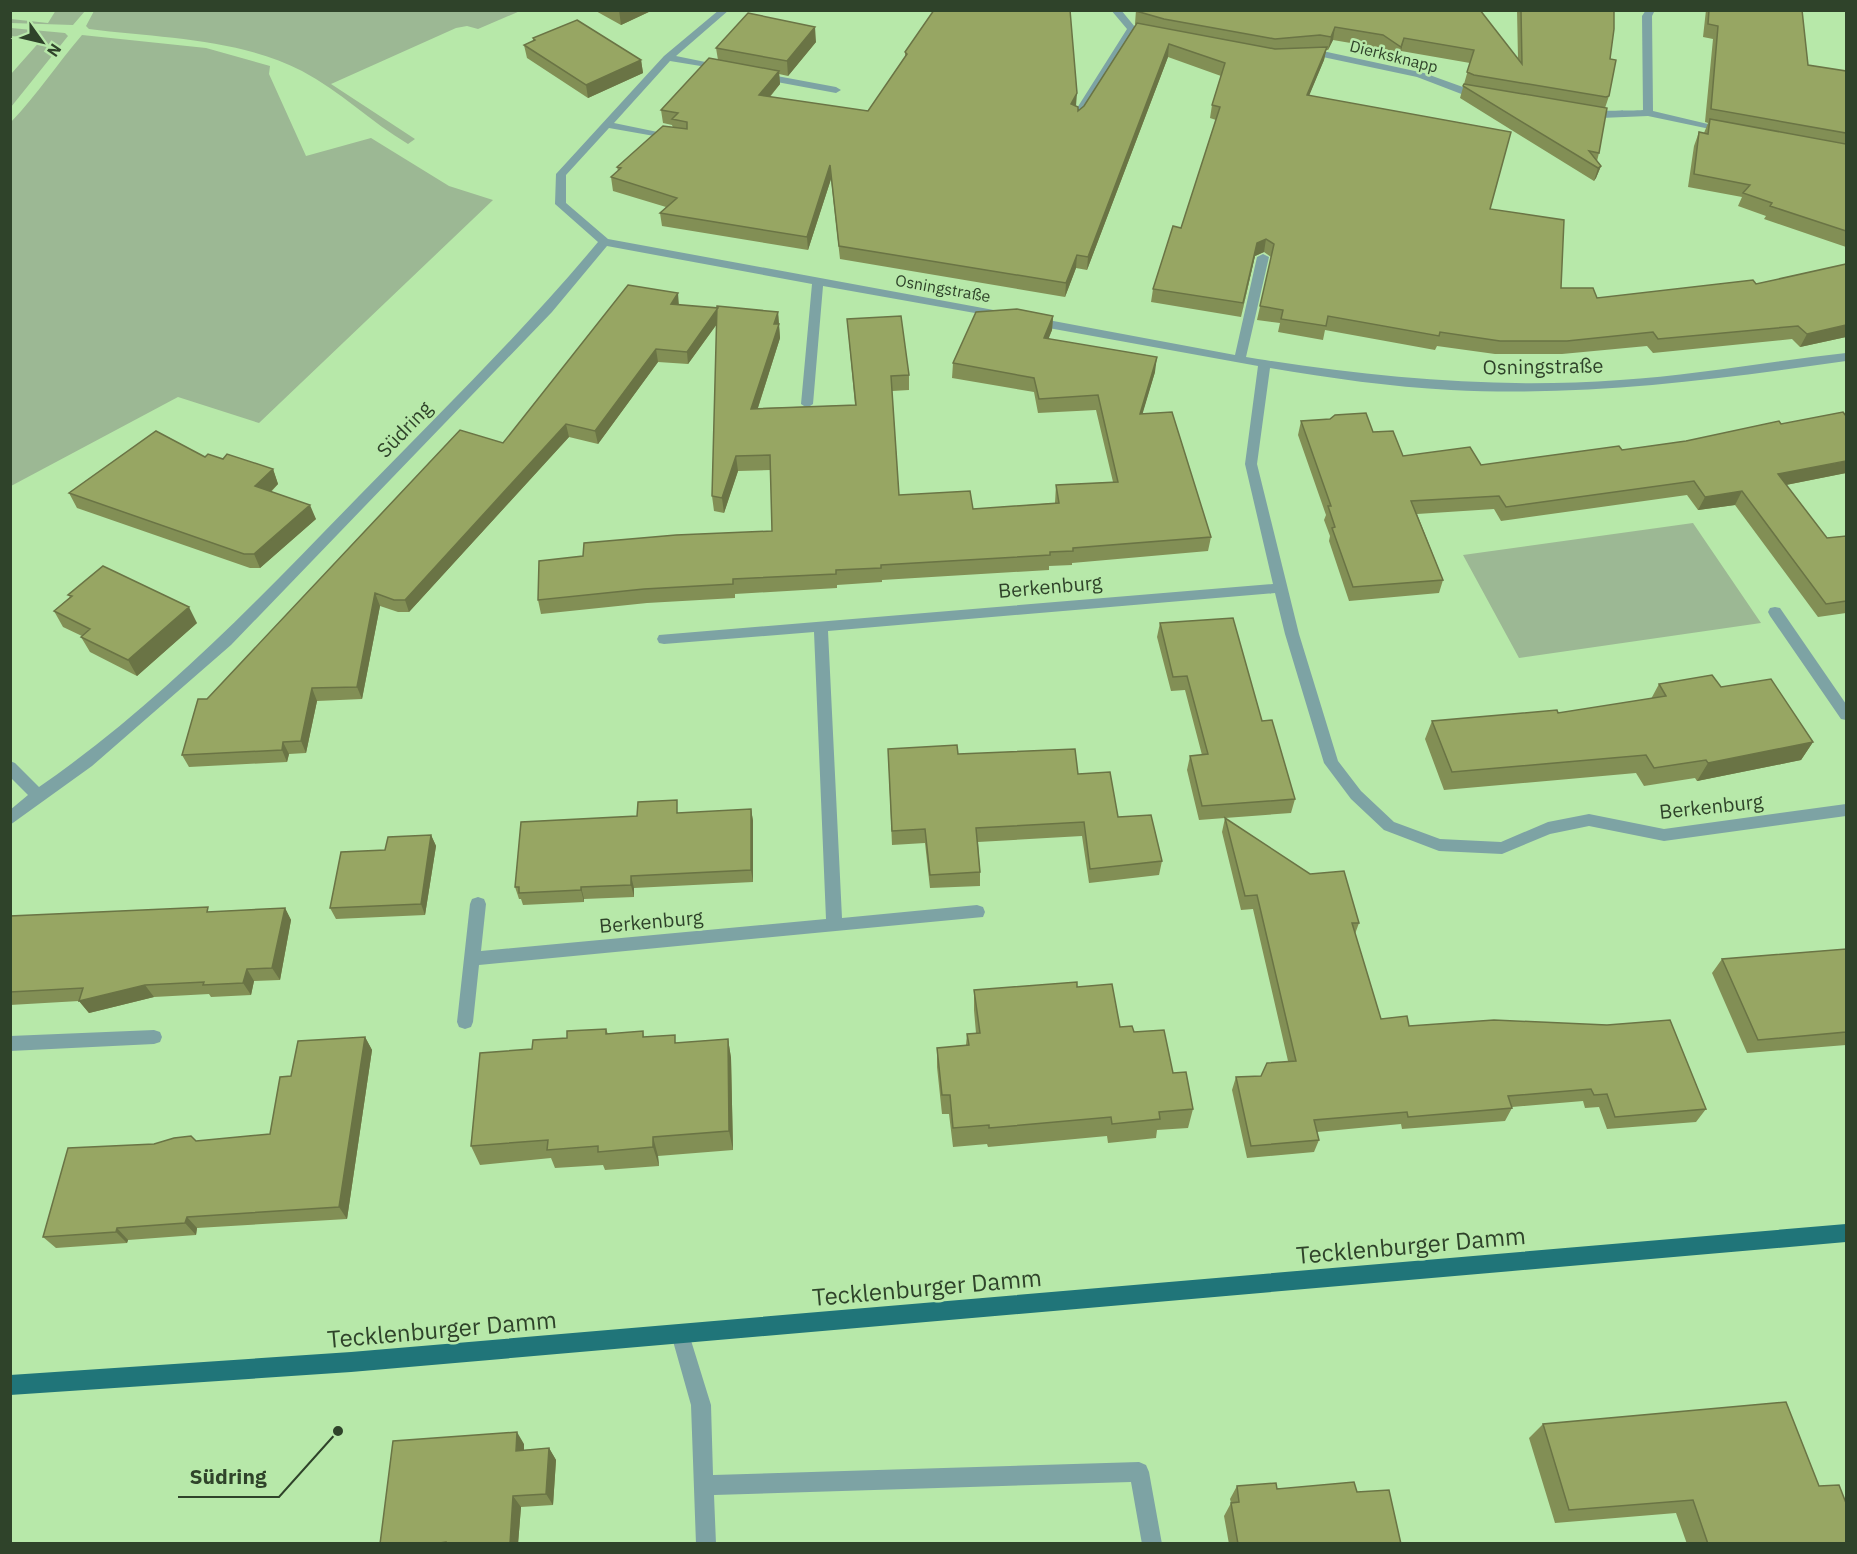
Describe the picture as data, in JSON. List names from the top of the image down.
{
  "streets": {
    "main road": ["Tecklenburger Damm"],
    "street": [
      "Dierksknapp",
      "Osningstraße",
      "Südring",
      "Berkenburg"
    ]
  },
  "crossings": [
    ["Osningstraße", "Südring"],
    ["Osningstraße", "Berkenburg"]
  ],
  "places": ["Südring"],
  "north": "bottom right"
}
